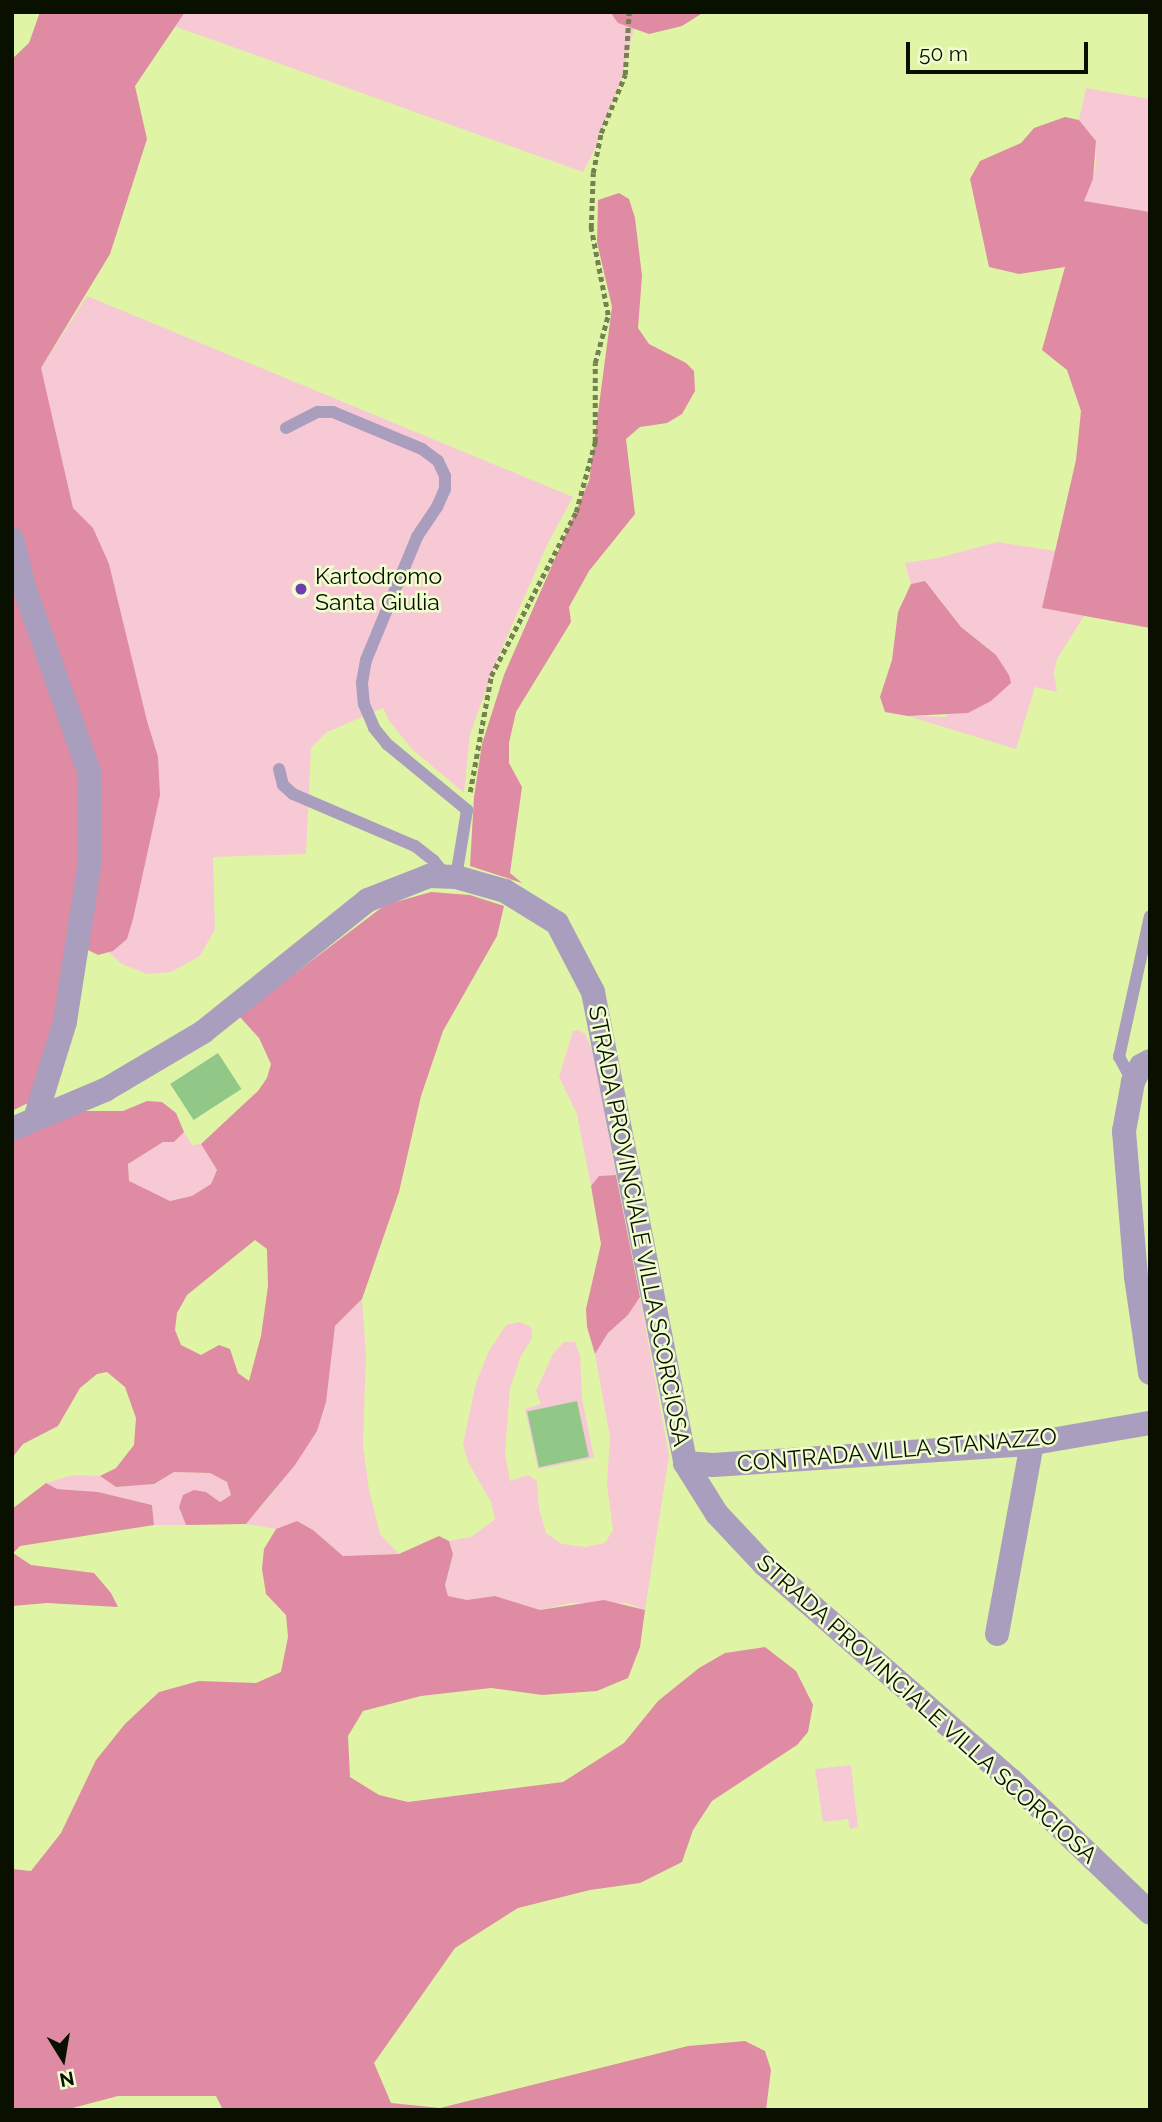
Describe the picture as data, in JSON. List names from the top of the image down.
{
  "streets": {
    "street": ["STRADA PROVINCIALE VILLA SCORCIOSA", "CONTRADA VILLA STANAZZO"]
  },
  "crossings": [
    ["STRADA PROVINCIALE VILLA SCORCIOSA", "CONTRADA VILLA STANAZZO"]
  ],
  "places": ["Kartodromo Santa Giulia"],
  "scale_bar": "50 m",
  "north": "bottom"
}
